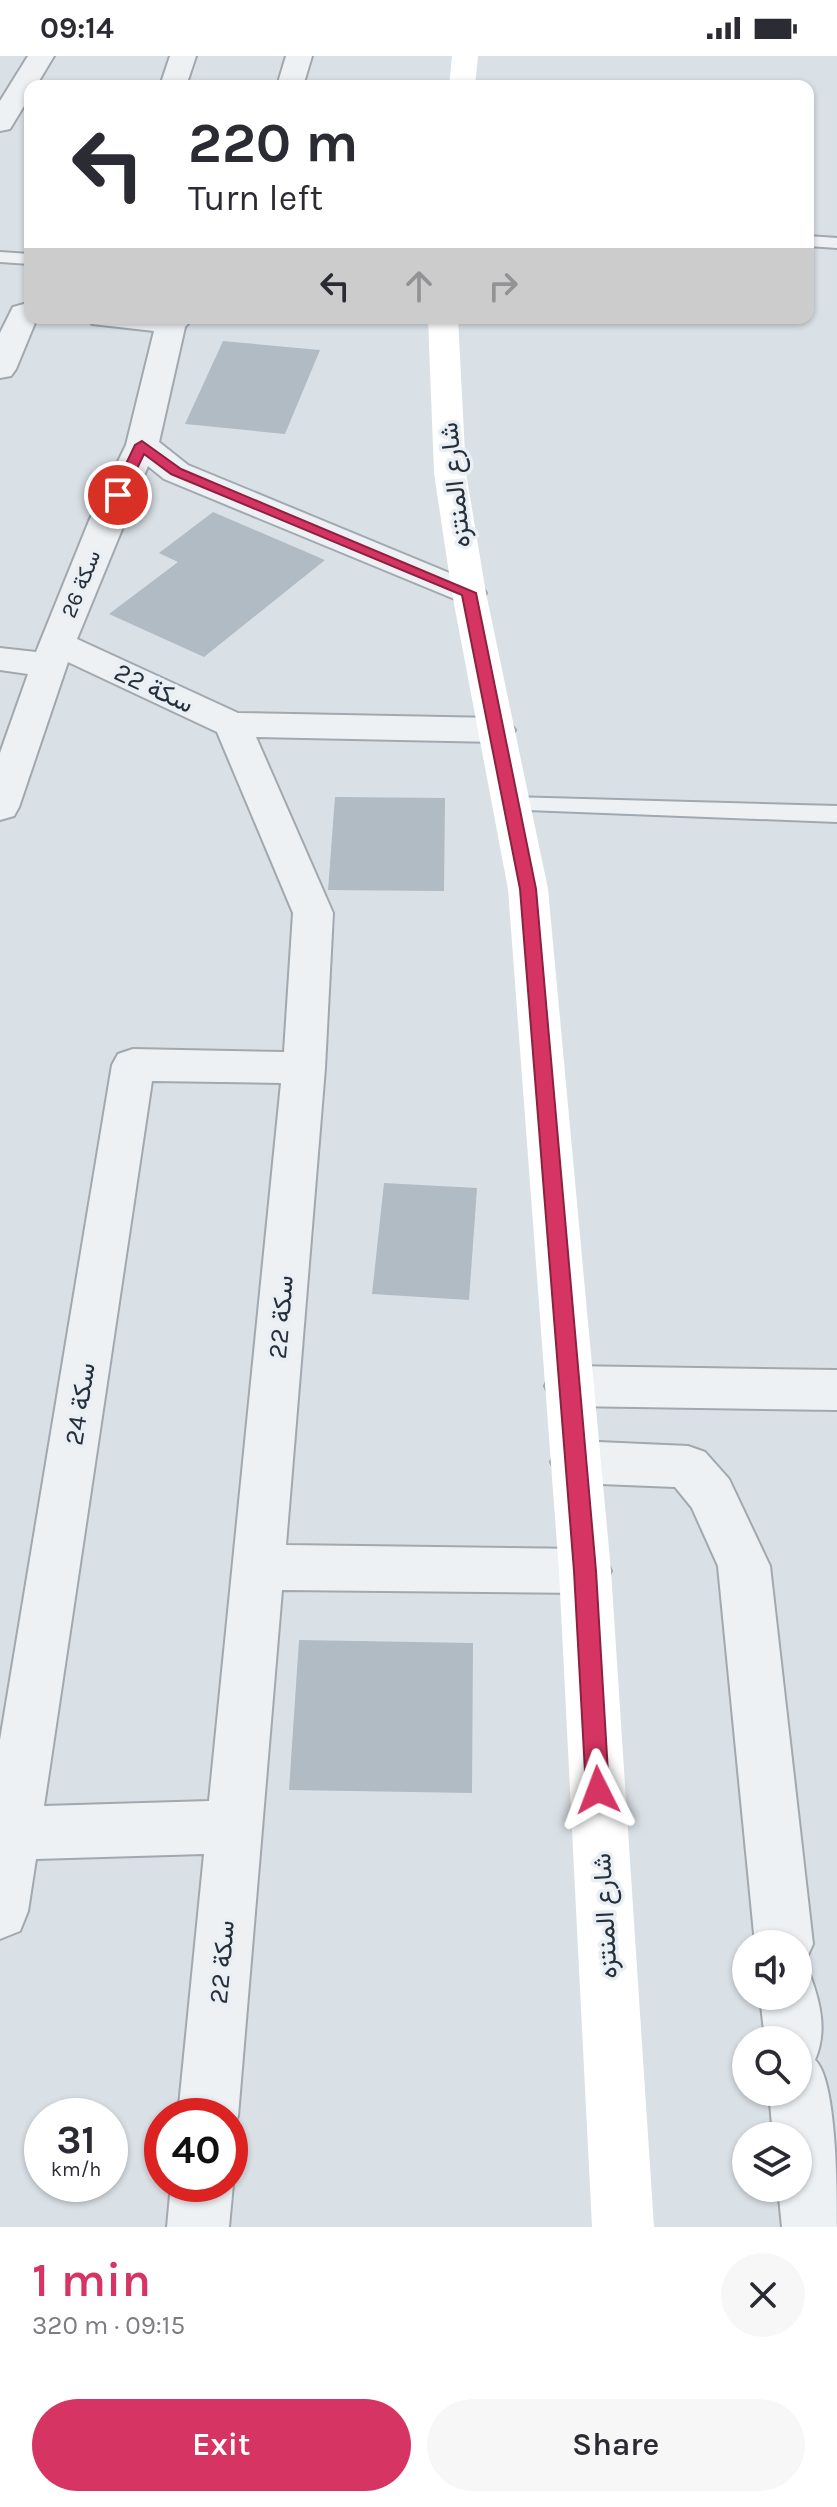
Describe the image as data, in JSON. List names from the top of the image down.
{
  "streets": {
    "street": [
      "شارع المنتزه",
      "سكة 26",
      "سكة 22",
      "سكة 24"
    ]
  },
  "crossings": [
    ["سكة 26", "سكة 22"],
    ["سكة 22", "سكة 24"]
  ],
  "page": {
    "status": "09:14",
    "turn": ["220 m", "Turn left"],
    "speed": "31 km/h",
    "limit": "40",
    "heading": ["1 min", "320 m · 09:15"],
    "buttons": ["Exit", "Share"]
  }
}
